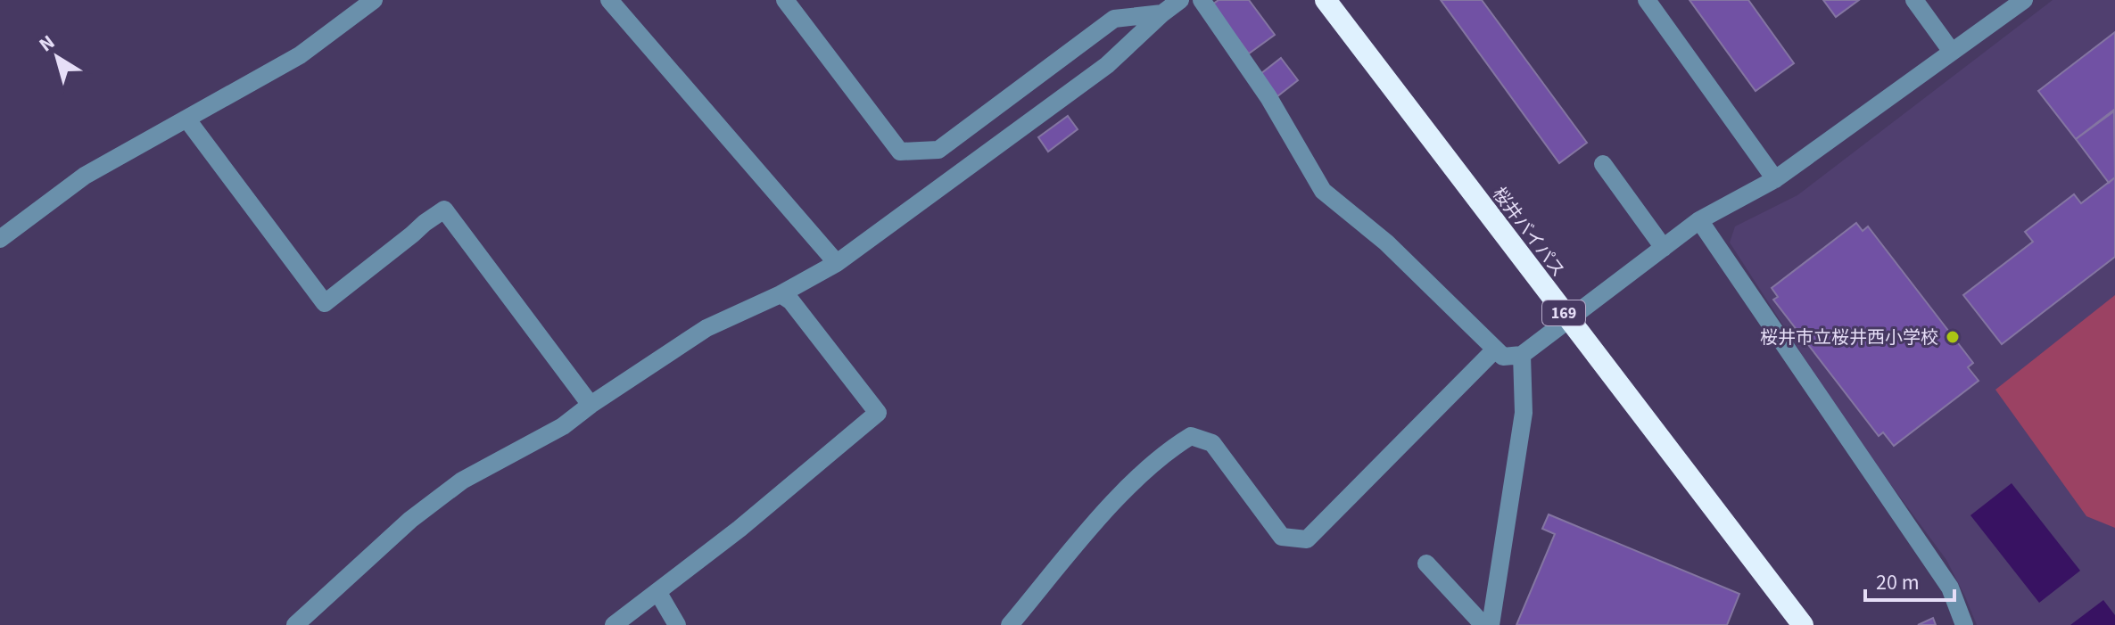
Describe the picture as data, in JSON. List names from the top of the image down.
{
  "streets": {
    "highway": ["桜井バイパス", "169"]
  },
  "places": ["桜井市立桜井西小学校"],
  "scale_bar": "20 m",
  "north": "top left"
}
